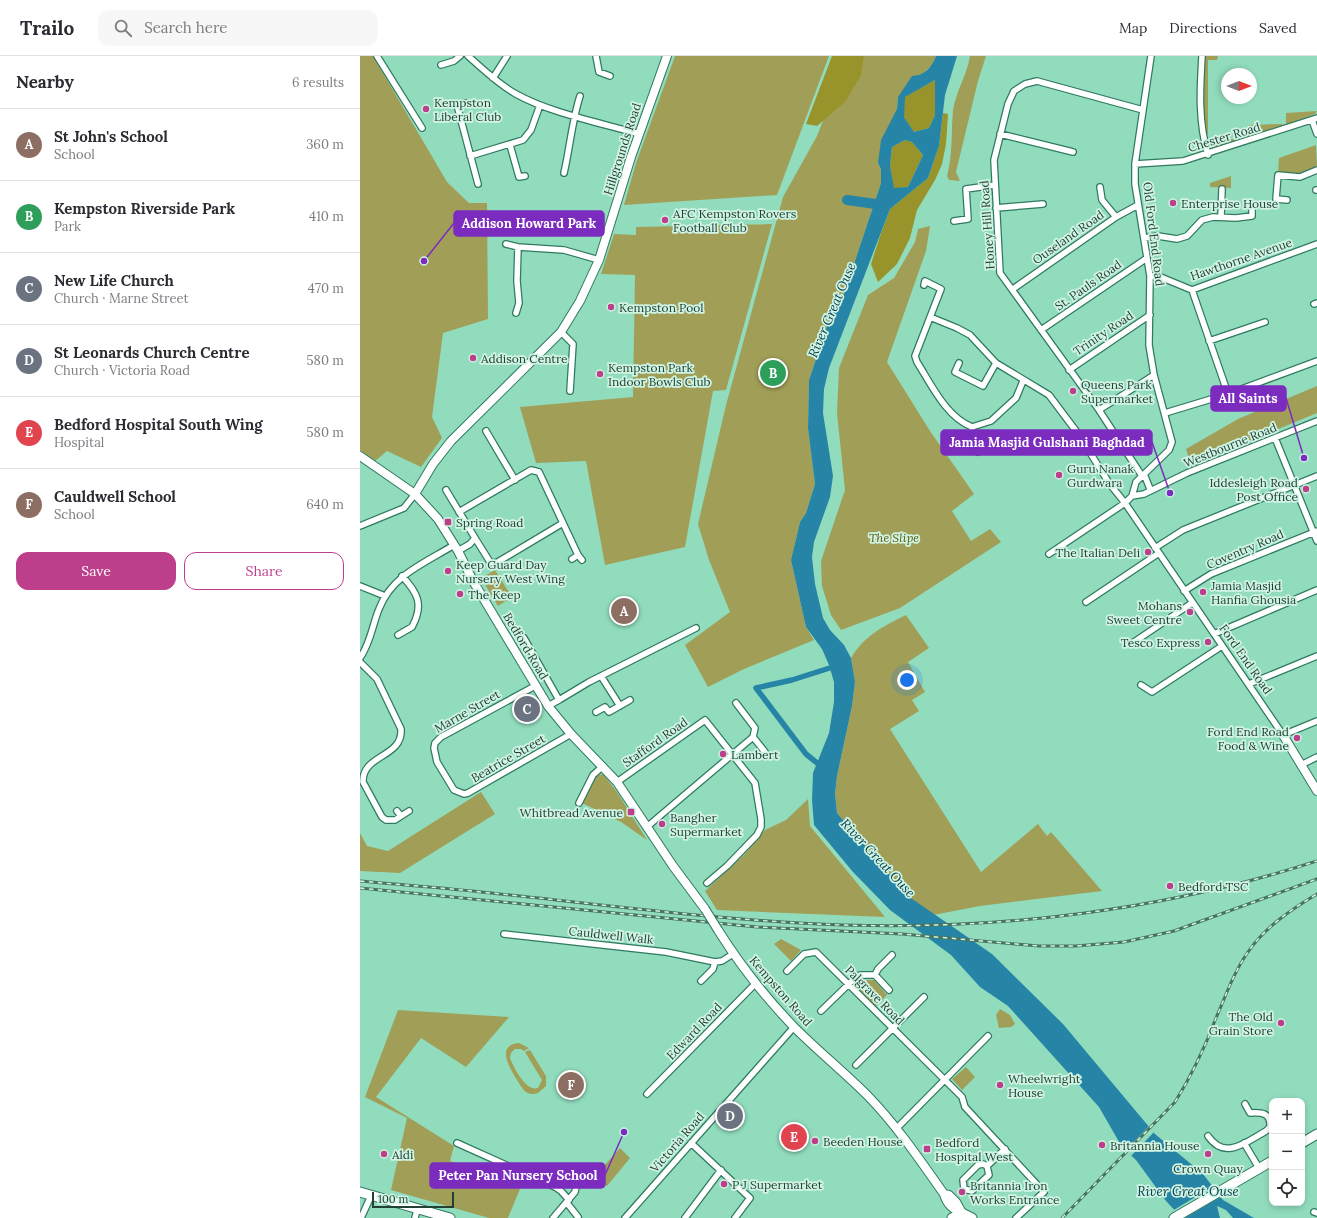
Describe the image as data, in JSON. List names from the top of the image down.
{
  "streets": {
    "main road": [
      "Hillgrounds Road",
      "Bedford Road",
      "Ford End Road",
      "Kempston Road"
    ],
    "street": [
      "Chester Road",
      "Honey Hill Road",
      "Old Ford End Road",
      "Ouseland Road",
      "Hawthorne Avenue",
      "St. Pauls Road",
      "Trinity Road",
      "Westbourne Road",
      "Coventry Road",
      "Marne Street",
      "Stafford Road",
      "Beatrice Street",
      "Cauldwell Walk",
      "Palgrave Road",
      "Edward Road",
      "Victoria Road"
    ]
  },
  "crossings": [
    ["Chester Road", "Old Ford End Road"],
    ["Hillgrounds Road", "Bedford Road"],
    ["Honey Hill Road", "Old Ford End Road"],
    ["Honey Hill Road", "Ouseland Road"],
    ["Honey Hill Road", "St. Pauls Road"],
    ["Honey Hill Road", "Trinity Road"],
    ["Old Ford End Road", "Ouseland Road"],
    ["Old Ford End Road", "Hawthorne Avenue"],
    ["Old Ford End Road", "St. Pauls Road"],
    ["Old Ford End Road", "Trinity Road"],
    ["Coventry Road", "Ford End Road"],
    ["Bedford Road", "Marne Street"],
    ["Bedford Road", "Beatrice Street"],
    ["Bedford Road", "Kempston Road"],
    ["Marne Street", "Beatrice Street"],
    ["Stafford Road", "Kempston Road"],
    ["Kempston Road", "Edward Road"],
    ["Kempston Road", "Victoria Road"]
  ],
  "water": ["River Great Ouse"],
  "parks": ["The Slipe"],
  "places": {
    "other": [
      "Kempston Liberal Club",
      "Enterprise House",
      "AFC Kempston Rovers Football Club",
      "Addison Howard Park",
      "Kempston Pool",
      "Addison Centre",
      "Kempston Park Indoor Bowls Club",
      "Queens Park Supermarket",
      "All Saints",
      "Guru Nanak Gurdwara",
      "Iddesleigh Road Post Office",
      "Jamia Masjid Gulshani Baghdad",
      "The Italian Deli",
      "Keep Guard Day Nursery West Wing",
      "Jamia Masjid Hanfia Ghousia",
      "The Keep",
      "Mohans Sweet Centre",
      "Tesco Express",
      "Ford End Road Food & Wine",
      "Lambert",
      "Bangher Supermarket",
      "Bedford TSC",
      "The Old Grain Store",
      "Wheelwright House",
      "Peter Pan Nursery School",
      "Beeden House",
      "Britannia House",
      "Aldi",
      "Crown Quay",
      "P J Supermarket",
      "Britannia Iron Works Entrance"
    ],
    "transit": ["Spring Road", "Whitbread Avenue", "Bedford Hospital West"]
  },
  "scale_bar": "100 m",
  "north": "right",
  "page": {
    "header": "Trailo",
    "search": "Search here",
    "nav": ["Map", "Directions", "Saved"],
    "heading": ["Nearby", "6 results"],
    "list": [
      {
        "mark": "A",
        "name": "St John's School",
        "note": "School",
        "value": "360 m"
      },
      {
        "mark": "B",
        "name": "Kempston Riverside Park",
        "note": "Park",
        "value": "410 m"
      },
      {
        "mark": "C",
        "name": "New Life Church",
        "note": "Church · Marne Street",
        "value": "470 m"
      },
      {
        "mark": "D",
        "name": "St Leonards Church Centre",
        "note": "Church · Victoria Road",
        "value": "580 m"
      },
      {
        "mark": "E",
        "name": "Bedford Hospital South Wing",
        "note": "Hospital",
        "value": "580 m"
      },
      {
        "mark": "F",
        "name": "Cauldwell School",
        "note": "School",
        "value": "640 m"
      }
    ],
    "pins": [
      "B",
      "A",
      "C",
      "F",
      "D",
      "E"
    ],
    "buttons": ["Save", "Share"],
    "map_buttons": ["+", "−"],
    "scale": "100 m"
  }
}
